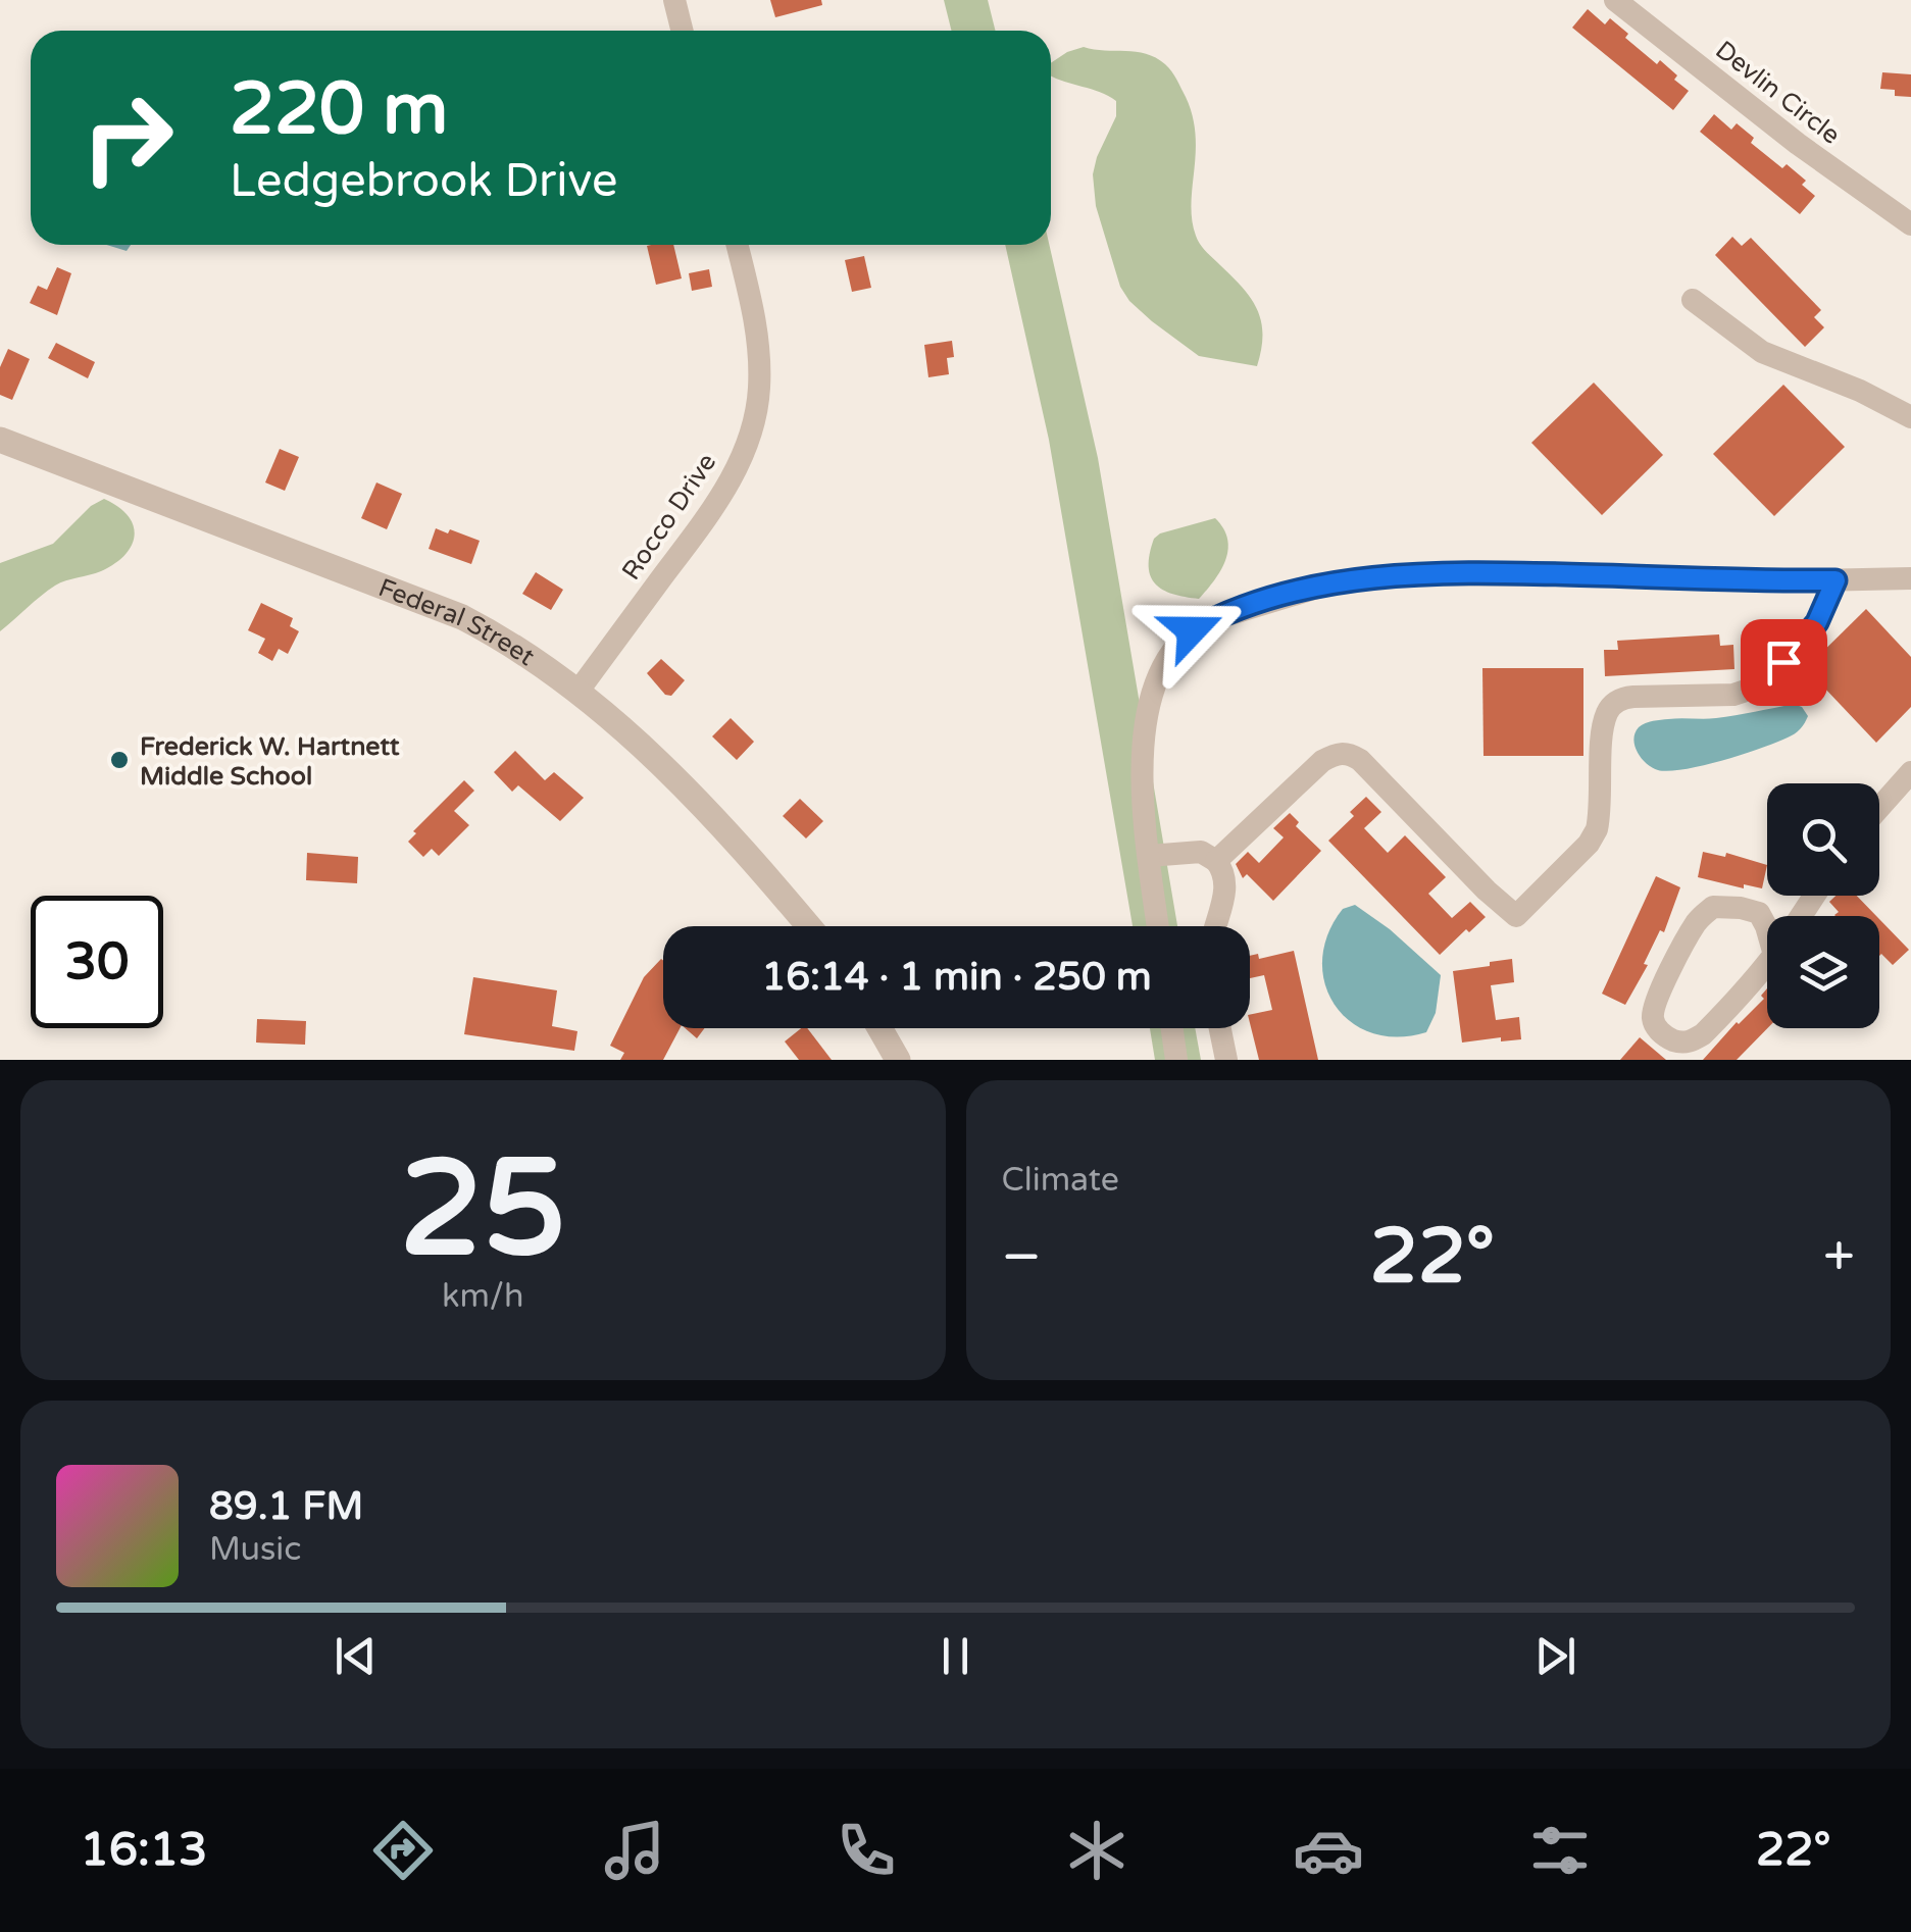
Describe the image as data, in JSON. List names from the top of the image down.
{
  "streets": {
    "street": ["Devlin Circle", "Rocco Drive", "Federal Street"]
  },
  "crossings": [
    ["Rocco Drive", "Federal Street"]
  ],
  "places": ["Frederick W. Hartnett Middle School"],
  "page": {
    "turn": ["220 m", "Ledgebrook Drive"],
    "limit": "30",
    "trip": "16:14 · 1 min · 250 m",
    "tile": [
      ["25", "km/h"],
      "Climate"
    ],
    "heat": ["−", "22°", "+"],
    "song": ["89.1 FM", "Music"],
    "tabs": ["16:13", "22°"]
  }
}
